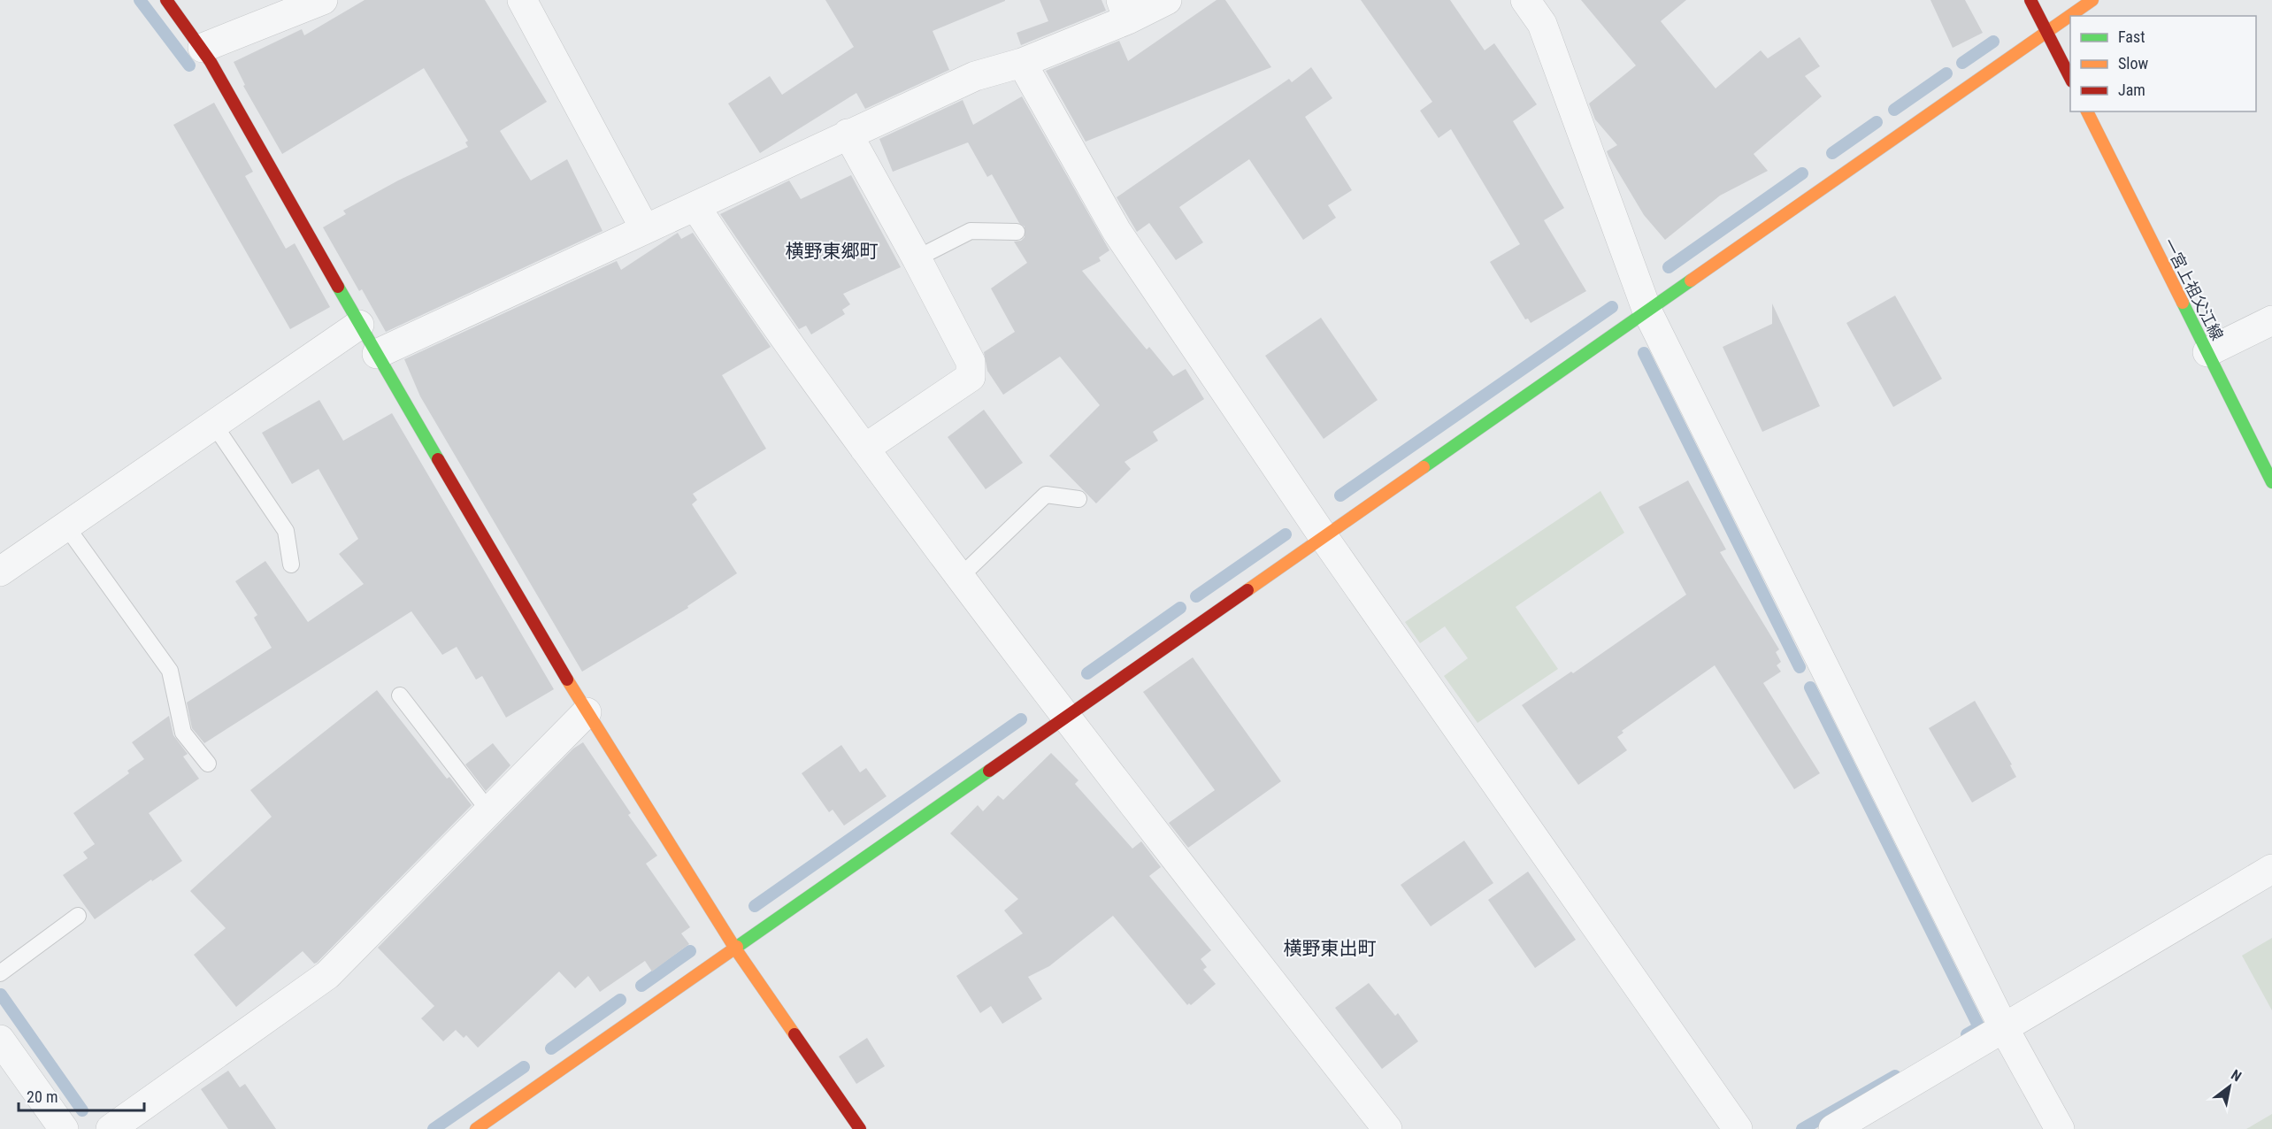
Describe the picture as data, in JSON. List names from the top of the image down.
{
  "streets": {
    "street": ["一宮上祖父江線"]
  },
  "districts": ["横野東郷町", "横野東出町"],
  "legend": ["Fast", "Slow", "Jam"],
  "scale_bar": "20 m",
  "north": "top right"
}
